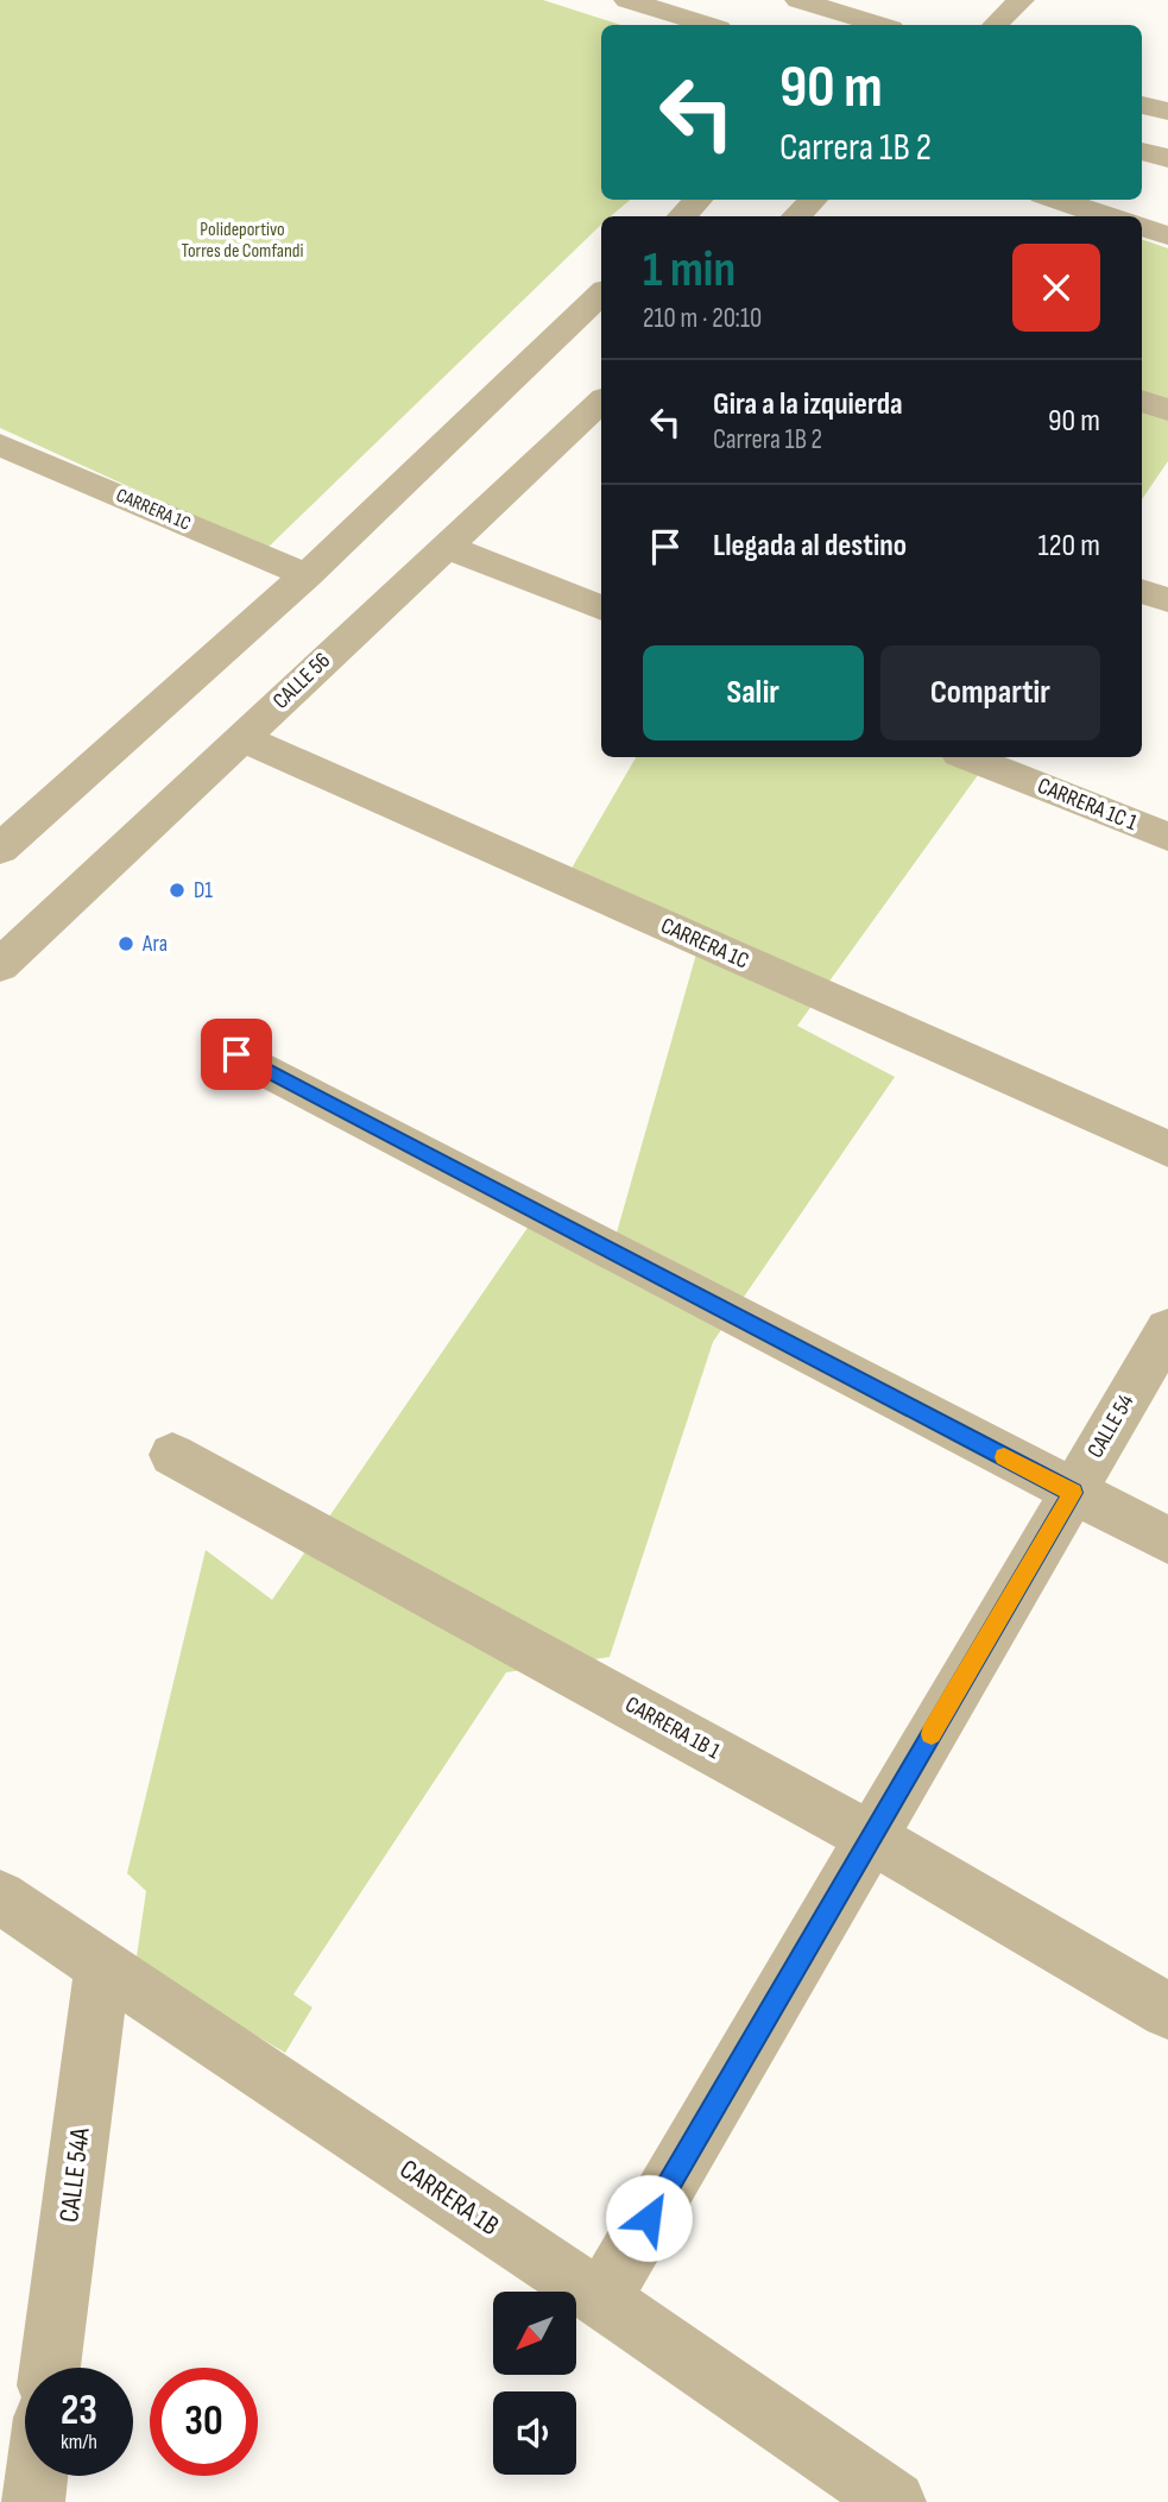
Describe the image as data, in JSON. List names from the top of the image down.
{
  "streets": {
    "street": [
      "CARRERA 1C",
      "CALLE 56",
      "CARRERA 1C 1",
      "CALLE 54",
      "CARRERA 1B 1",
      "CALLE 54A",
      "CARRERA 1B"
    ]
  },
  "crossings": [
    ["CARRERA 1C", "CALLE 56"],
    ["CALLE 54", "CARRERA 1B 1"],
    ["CALLE 54", "CARRERA 1B"],
    ["CALLE 54A", "CARRERA 1B"]
  ],
  "parks": ["Polideportivo Torres de Comfandi"],
  "places": ["D1", "Ara"],
  "north": "bottom left",
  "page": {
    "turn": ["90 m", "Carrera 1B 2"],
    "heading": ["1 min", "210 m · 20:10"],
    "list": [
      {
        "name": "Gira a la izquierda",
        "note": "Carrera 1B 2",
        "value": "90 m"
      },
      {
        "name": "Llegada al destino",
        "value": "120 m"
      }
    ],
    "buttons": ["Salir", "Compartir"],
    "speed": "23 km/h",
    "limit": "30"
  }
}
